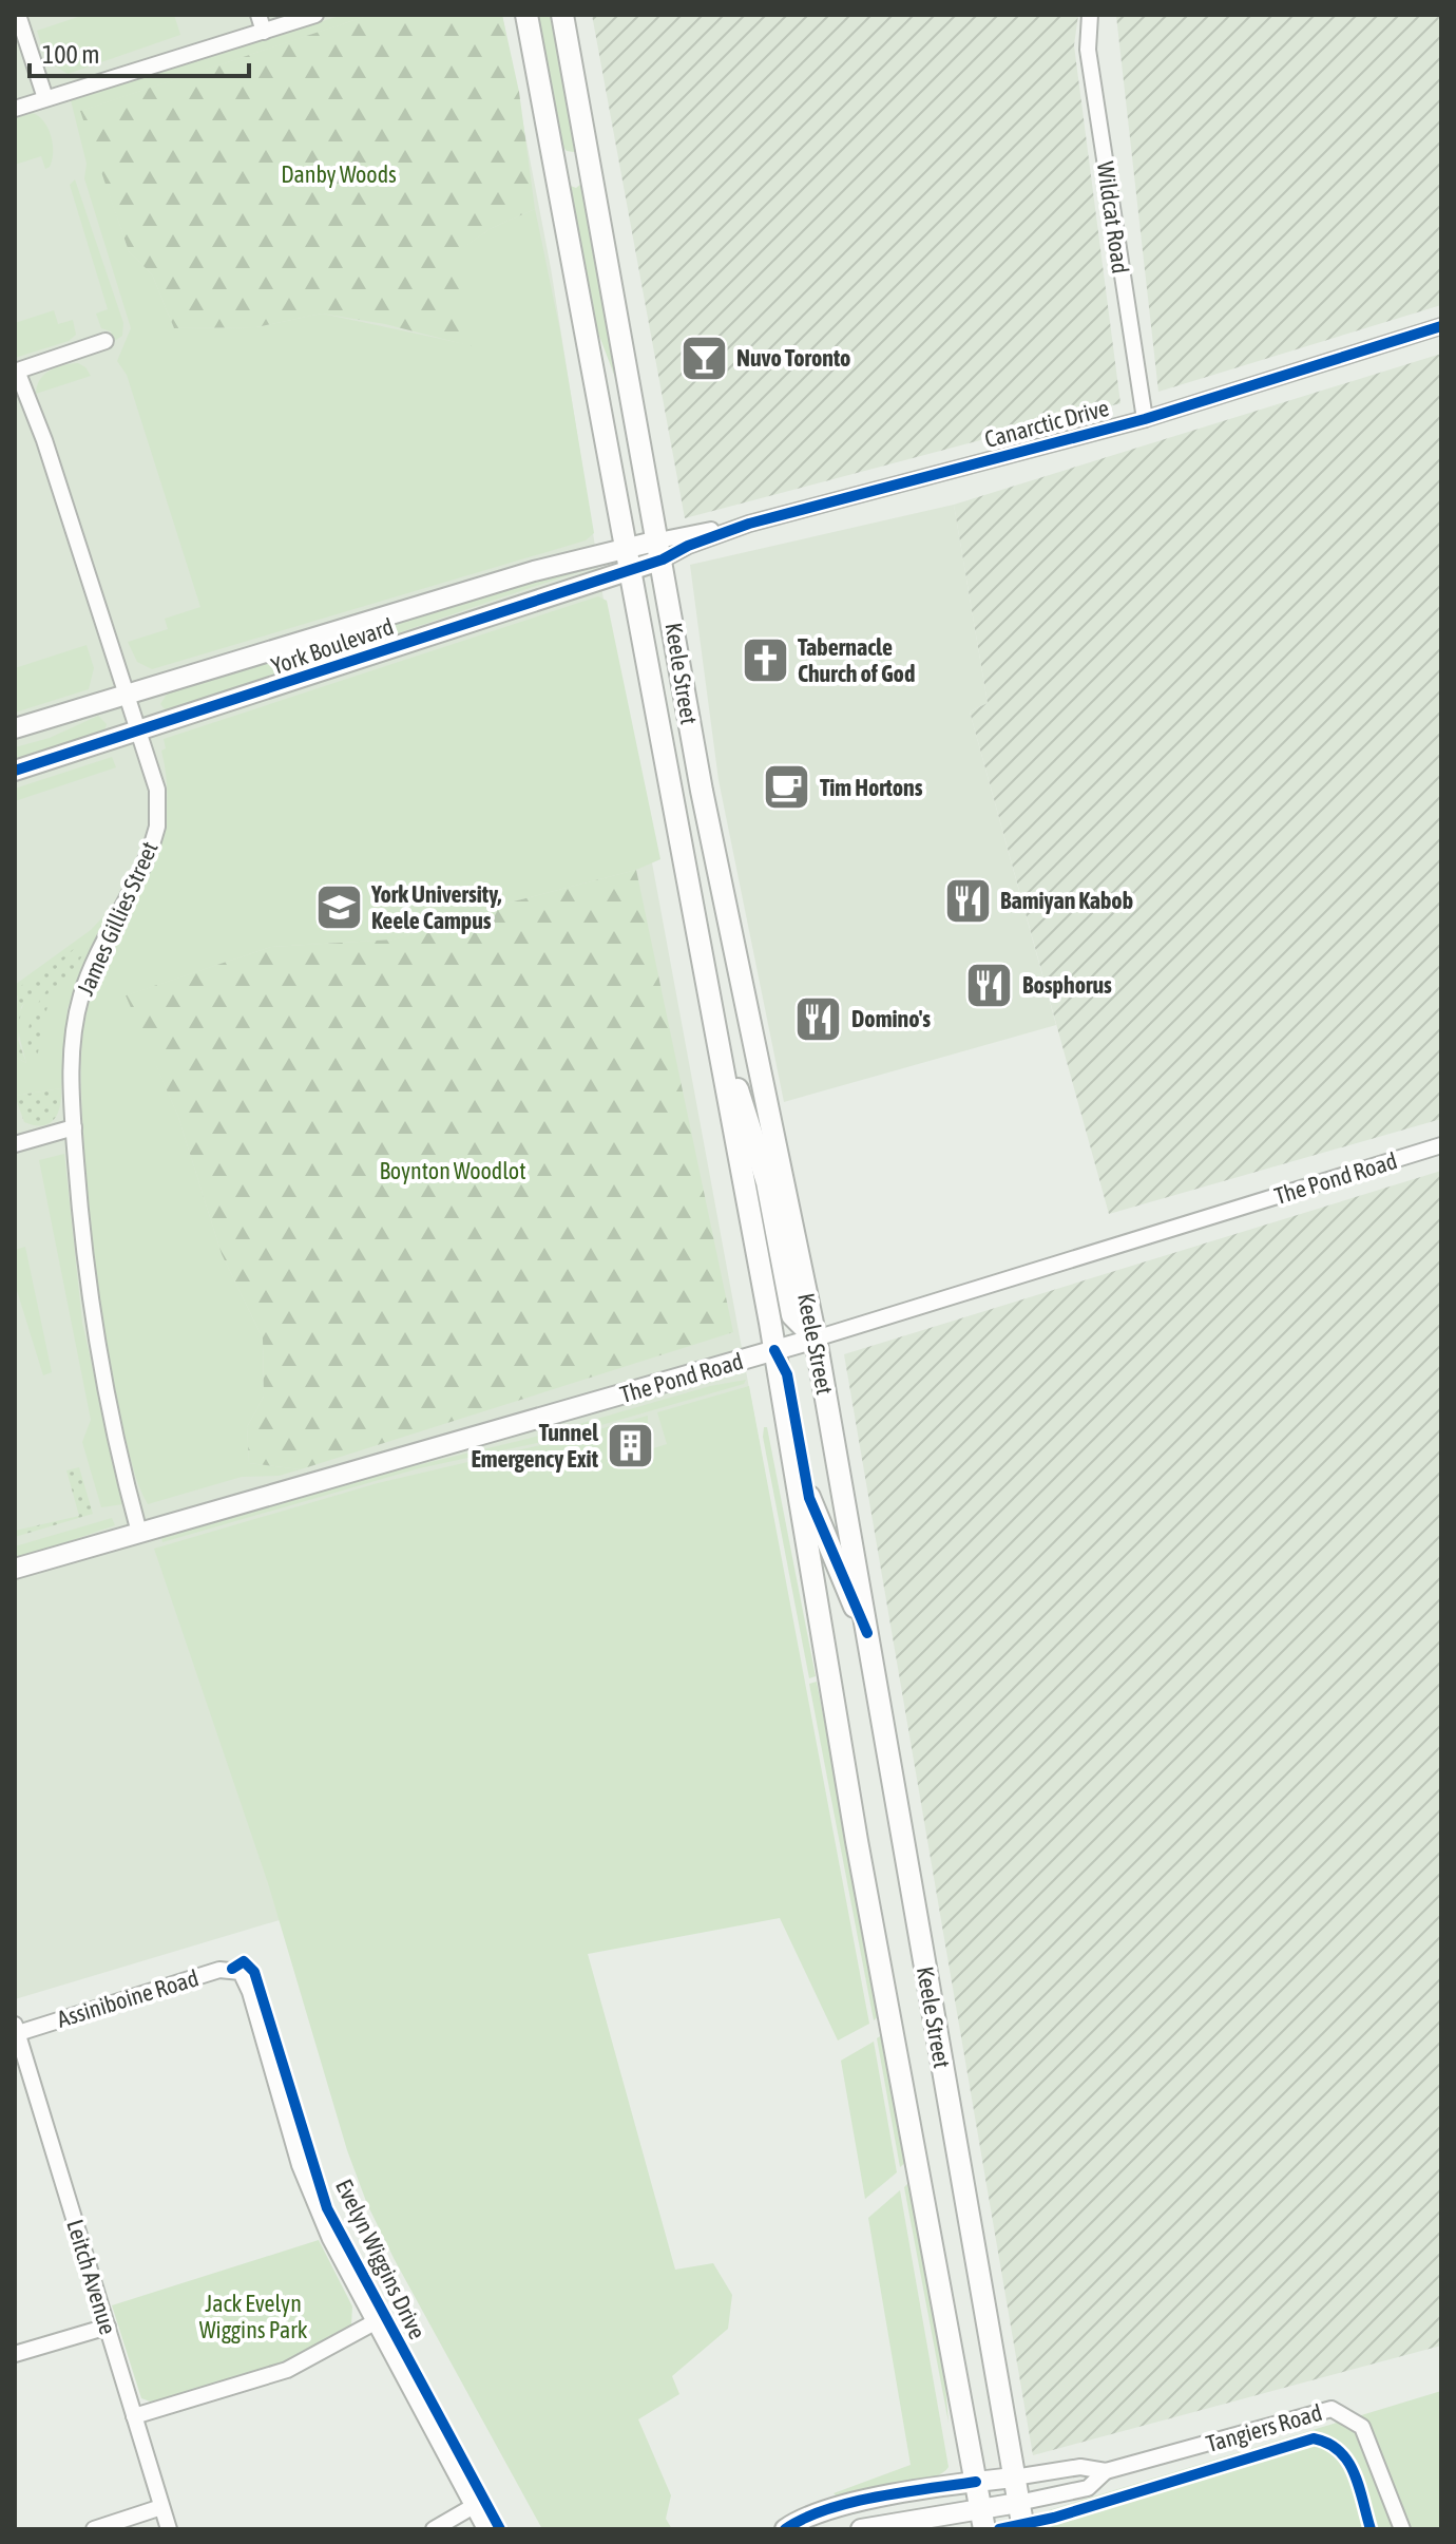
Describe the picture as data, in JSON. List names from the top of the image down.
{
  "streets": {
    "main road": ["Keele Street"],
    "street": [
      "Wildcat Road",
      "Canarctic Drive",
      "York Boulevard",
      "James Gillies Street",
      "The Pond Road",
      "Assiniboine Road",
      "Evelyn Wiggins Drive",
      "Leitch Avenue",
      "Tangiers Road"
    ]
  },
  "crossings": [
    ["Wildcat Road", "Canarctic Drive"],
    ["Canarctic Drive", "York Boulevard"],
    ["Canarctic Drive", "Keele Street"],
    ["York Boulevard", "Keele Street"],
    ["York Boulevard", "James Gillies Street"],
    ["Keele Street", "The Pond Road"],
    ["Keele Street", "Tangiers Road"],
    ["James Gillies Street", "The Pond Road"],
    ["Assiniboine Road", "Evelyn Wiggins Drive"],
    ["Assiniboine Road", "Leitch Avenue"]
  ],
  "parks": ["Danby Woods", "Boynton Woodlot", "Jack Evelyn Wiggins Park"],
  "places": {
    "bar": ["Nuvo Toronto"],
    "church": ["Tabernacle Church of God"],
    "cafe": ["Tim Hortons"],
    "restaurant": ["Bamiyan Kabob", "Bosphorus", "Domino's"],
    "school or university": ["York University, Keele Campus"],
    "building": ["Tunnel Emergency Exit"]
  },
  "scale_bar": "100 m"
}
